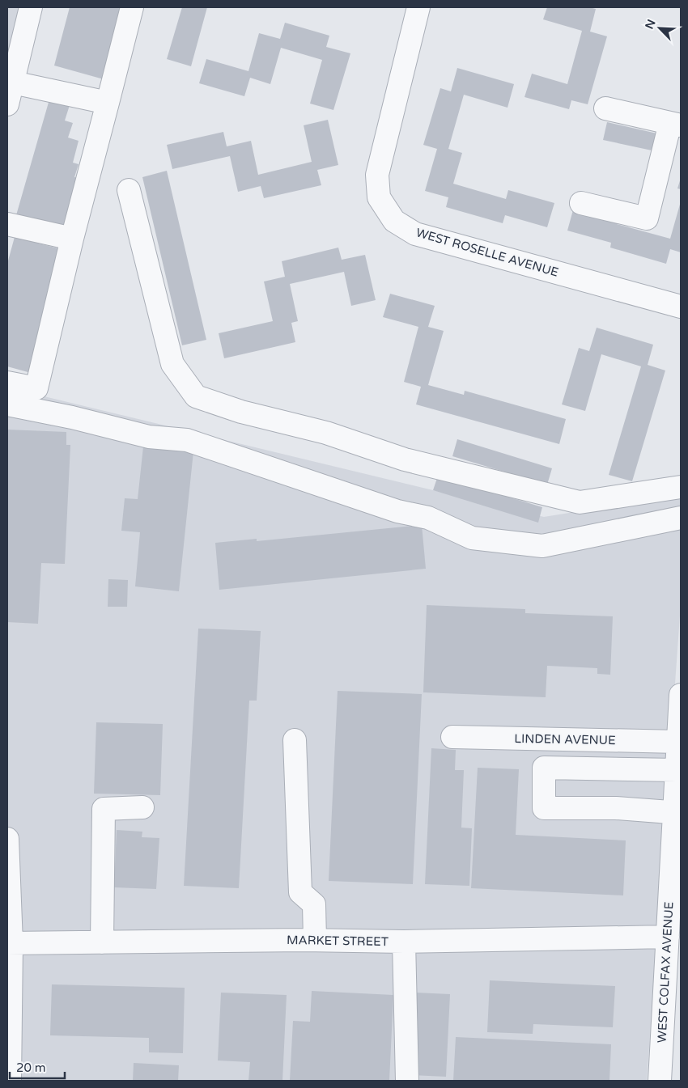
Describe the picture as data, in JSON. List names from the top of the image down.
{
  "streets": {
    "street": [
      "WEST ROSELLE AVENUE",
      "LINDEN AVENUE",
      "MARKET STREET",
      "WEST COLFAX AVENUE"
    ]
  },
  "crossings": [
    ["LINDEN AVENUE", "WEST COLFAX AVENUE"],
    ["MARKET STREET", "WEST COLFAX AVENUE"]
  ],
  "scale_bar": "20 m",
  "north": "top left"
}
